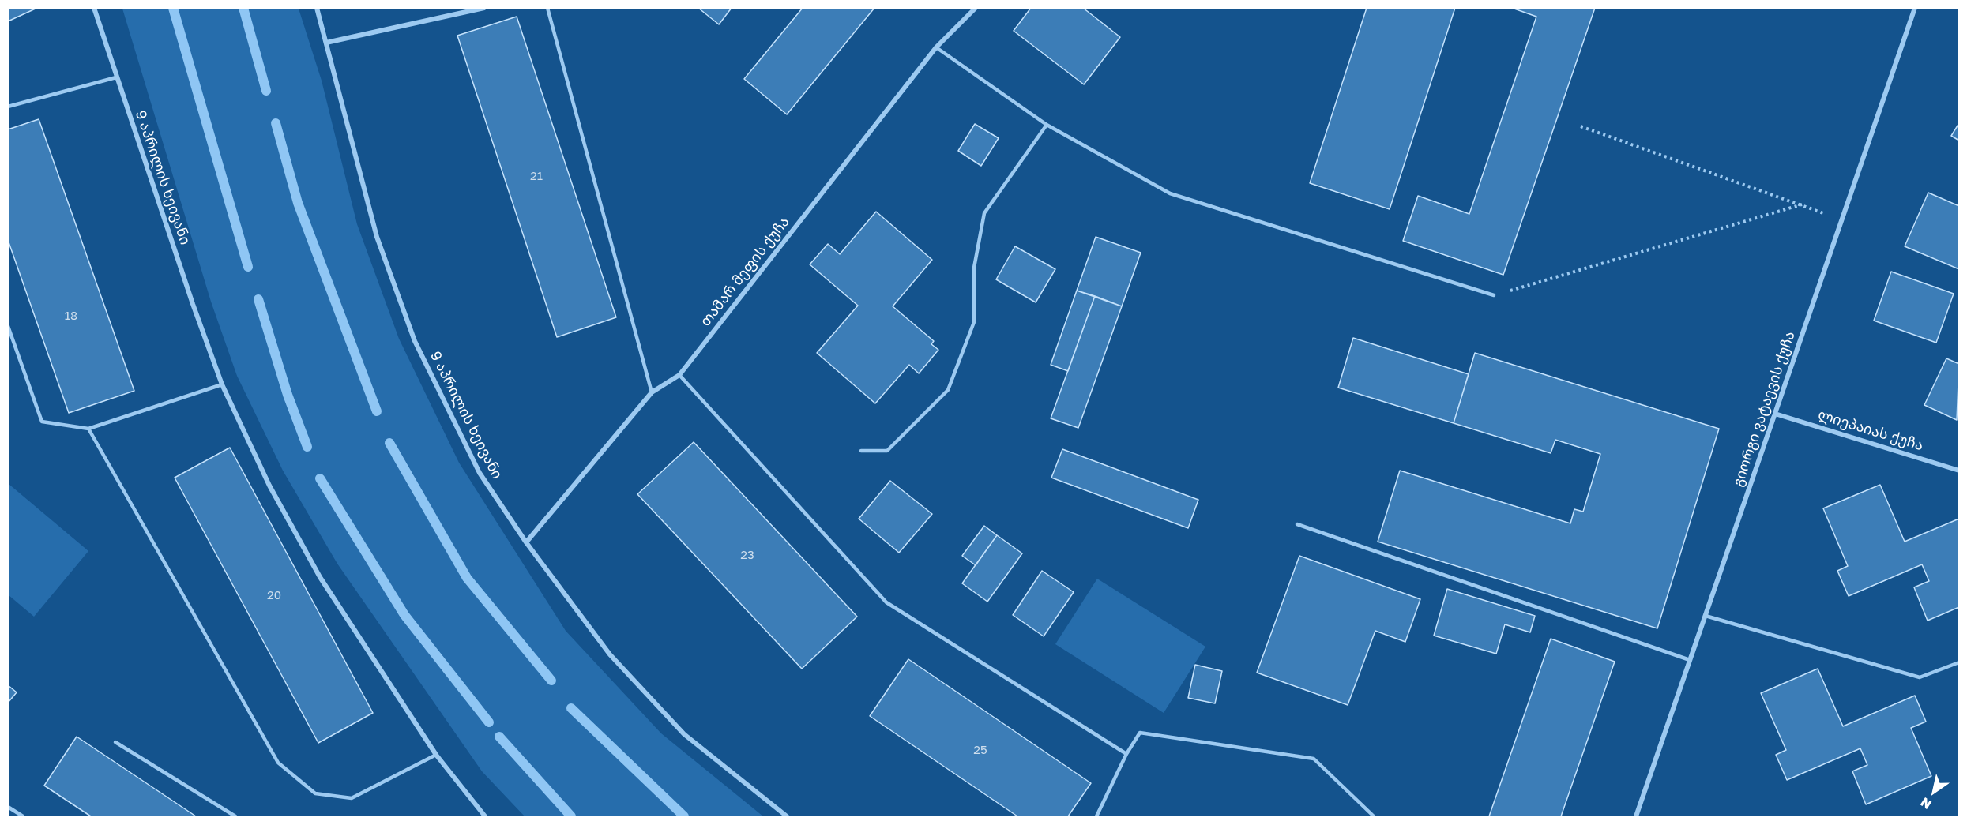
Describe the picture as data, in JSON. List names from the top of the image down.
{
  "streets": {
    "street": [
      "9 აპრილის ხეივანი",
      "თამარ მეფის ქუჩა",
      "გიორგი ვატაევის ქუჩა",
      "ლიეპაიას ქუჩა"
    ]
  },
  "crossings": [
    ["9 აპრილის ხეივანი", "თამარ მეფის ქუჩა"],
    ["გიორგი ვატაევის ქუჩა", "ლიეპაიას ქუჩა"]
  ],
  "house_numbers": [
    "21",
    "18",
    "23",
    "20",
    "25"
  ],
  "north": "bottom left"
}
